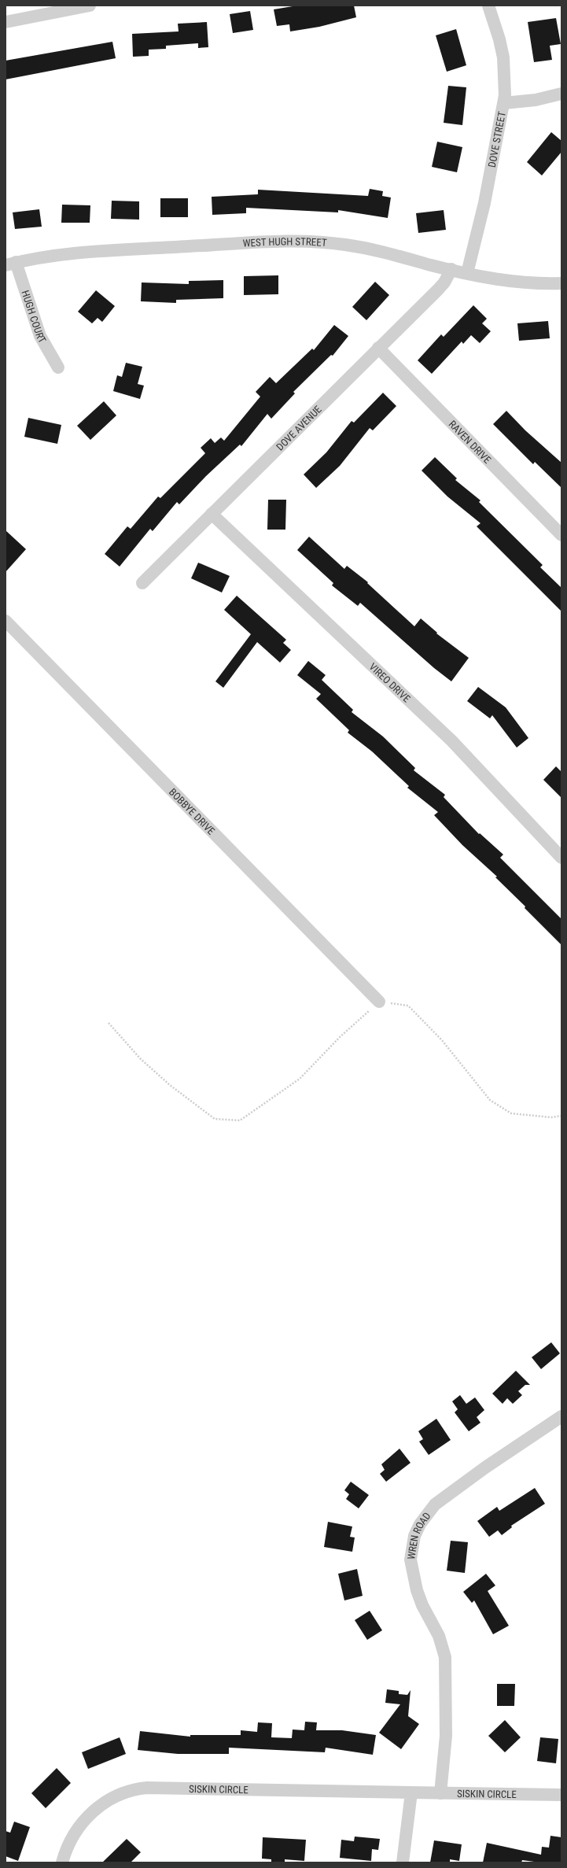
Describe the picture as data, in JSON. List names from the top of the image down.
{
  "streets": {
    "street": [
      "DOVE STREET",
      "WEST HUGH STREET",
      "HUGH COURT",
      "DOVE AVENUE",
      "RAVEN DRIVE",
      "VIREO DRIVE",
      "BOBBYE DRIVE",
      "WREN ROAD",
      "SISKIN CIRCLE"
    ]
  },
  "crossings": [
    ["DOVE STREET", "WEST HUGH STREET"],
    ["WEST HUGH STREET", "HUGH COURT"],
    ["WEST HUGH STREET", "DOVE AVENUE"],
    ["DOVE AVENUE", "RAVEN DRIVE"],
    ["DOVE AVENUE", "VIREO DRIVE"],
    ["WREN ROAD", "SISKIN CIRCLE"]
  ]
}
